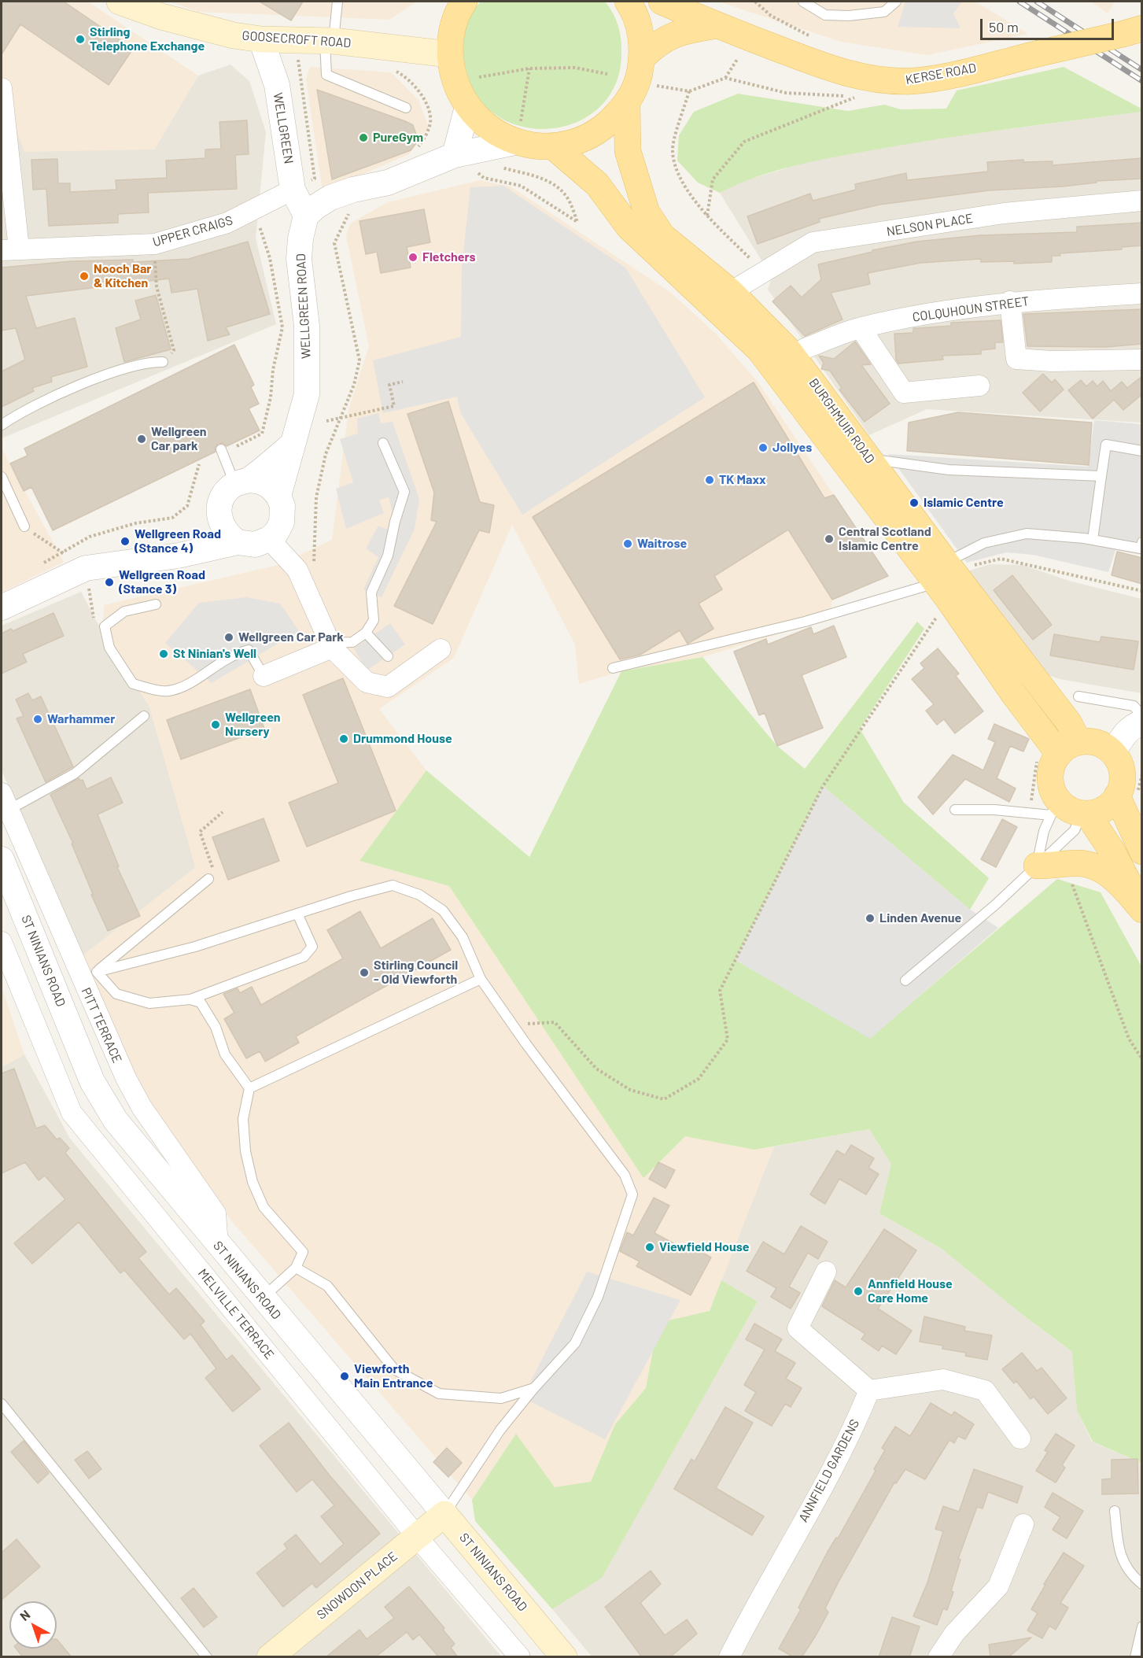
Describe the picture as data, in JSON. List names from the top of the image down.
{
  "streets": {
    "main road": [
      "GOOSECROFT ROAD",
      "KERSE ROAD",
      "BURGHMUIR ROAD",
      "ST NINIANS ROAD",
      "SNOWDON PLACE"
    ],
    "street": [
      "WELLGREEN",
      "NELSON PLACE",
      "UPPER CRAIGS",
      "WELLGREEN ROAD",
      "COLQUHOUN STREET",
      "PITT TERRACE",
      "MELVILLE TERRACE",
      "ANNFIELD GARDENS"
    ]
  },
  "crossings": [
    ["GOOSECROFT ROAD", "WELLGREEN"],
    ["WELLGREEN", "UPPER CRAIGS"],
    ["WELLGREEN", "WELLGREEN ROAD"],
    ["NELSON PLACE", "BURGHMUIR ROAD"],
    ["ST NINIANS ROAD", "PITT TERRACE"],
    ["ST NINIANS ROAD", "SNOWDON PLACE"],
    ["MELVILLE TERRACE", "SNOWDON PLACE"]
  ],
  "places": [
    "Stirling Telephone Exchange",
    "PureGym",
    "Fletchers",
    "Nooch Bar & Kitchen",
    "Wellgreen Car park",
    "Jollyes",
    "TK Maxx",
    "Islamic Centre",
    "Central Scotland Islamic Centre",
    "Wellgreen Road (Stance 4)",
    "Waitrose",
    "Wellgreen Road (Stance 3)",
    "Wellgreen Car Park",
    "St Ninian's Well",
    "Warhammer",
    "Wellgreen Nursery",
    "Drummond House",
    "Linden Avenue",
    "Stirling Council - Old Viewforth",
    "Viewfield House",
    "Annfield House Care Home",
    "Viewforth Main Entrance"
  ],
  "scale_bar": "50 m",
  "north": "top left"
}
